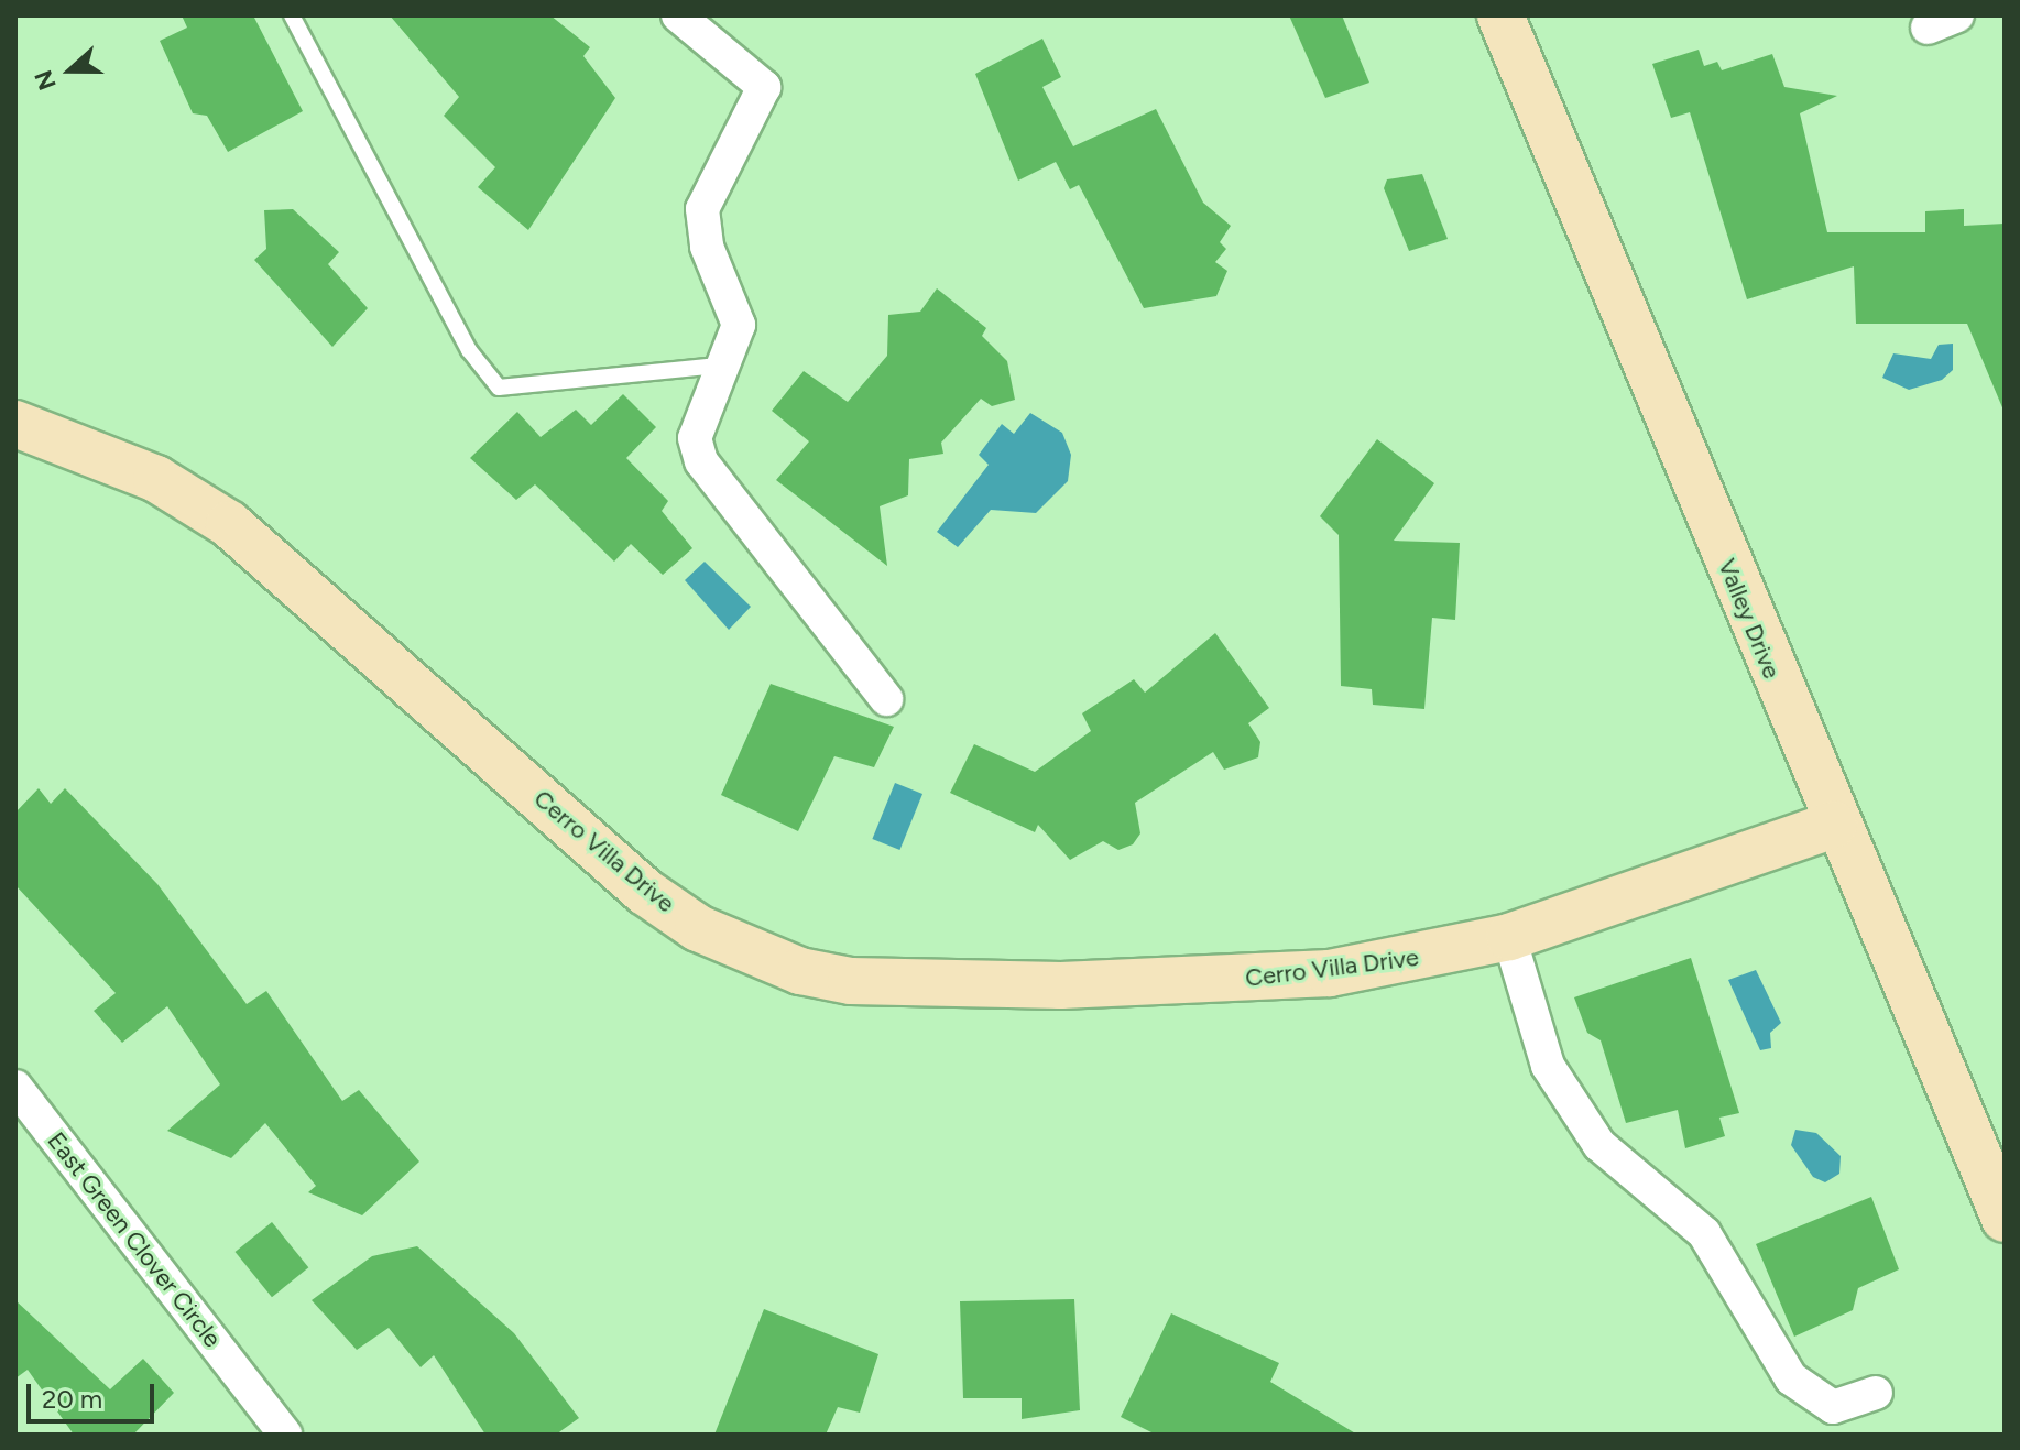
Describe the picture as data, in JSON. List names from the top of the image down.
{
  "streets": {
    "street": ["Valley Drive", "Cerro Villa Drive", "East Green Clover Circle"]
  },
  "crossings": [
    ["Valley Drive", "Cerro Villa Drive"]
  ],
  "scale_bar": "20 m",
  "north": "left"
}
